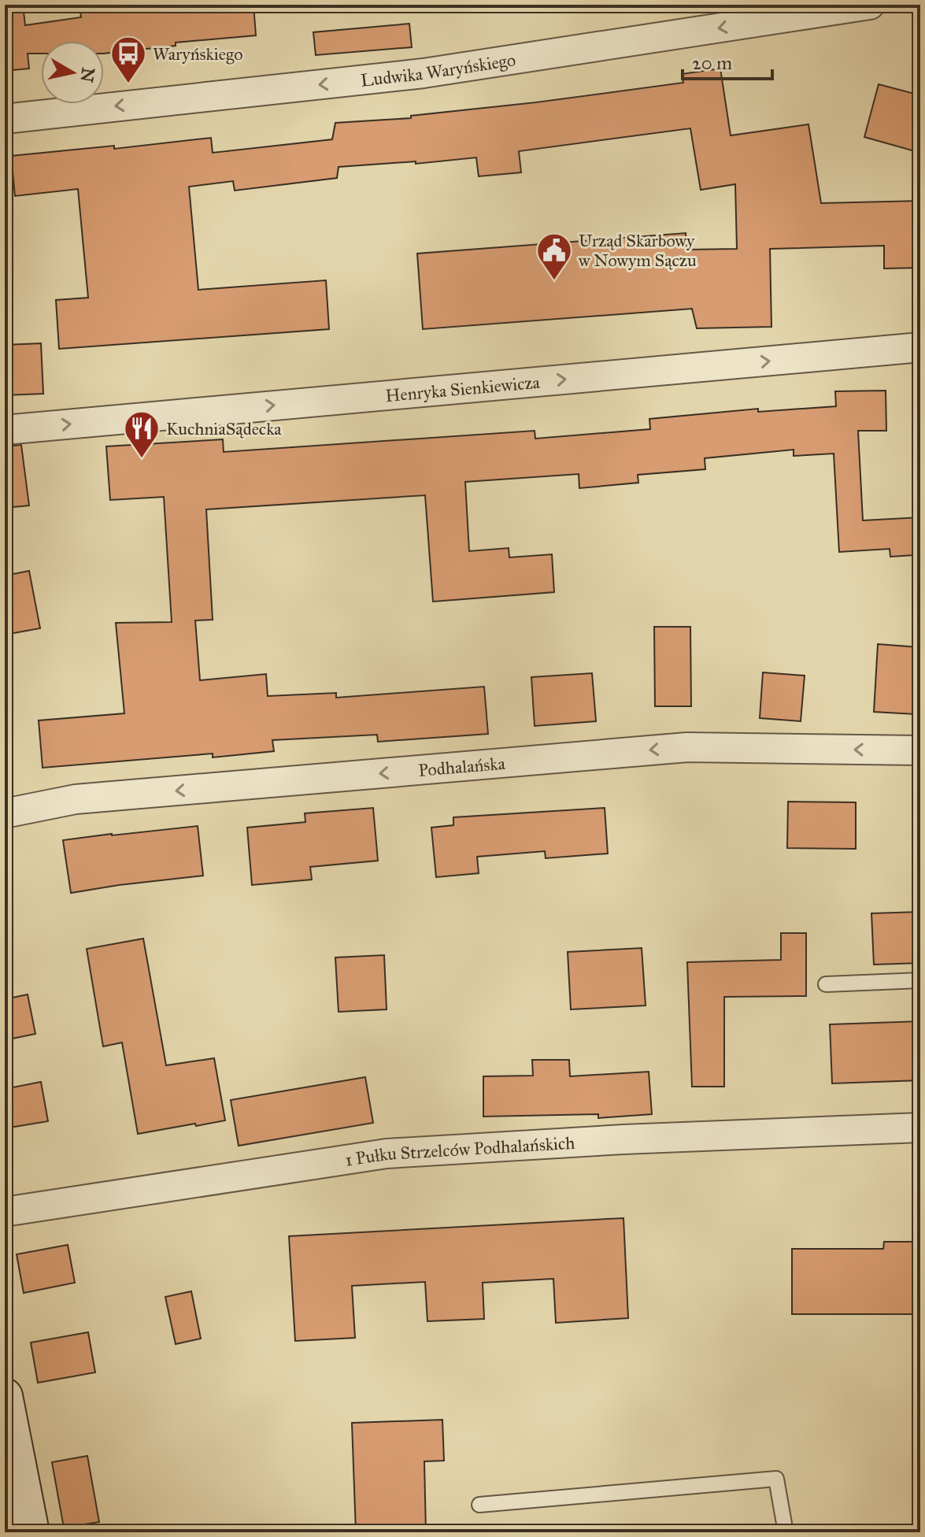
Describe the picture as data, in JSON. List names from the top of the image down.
{
  "streets": {
    "street": [
      "Ludwika Waryńskiego",
      "Henryka Sienkiewicza",
      "Podhalańska",
      "1 Pułku Strzelców Podhalańskich"
    ]
  },
  "one_way": ["Ludwika Waryńskiego", "Henryka Sienkiewicza", "Podhalańska"],
  "places": {
    "bus stop": ["Waryńskiego"],
    "public building": ["Urząd Skarbowy w Nowym Sączu"],
    "restaurant": ["KuchniaSądecka"]
  },
  "scale_bar": "20 m",
  "north": "right"
}
